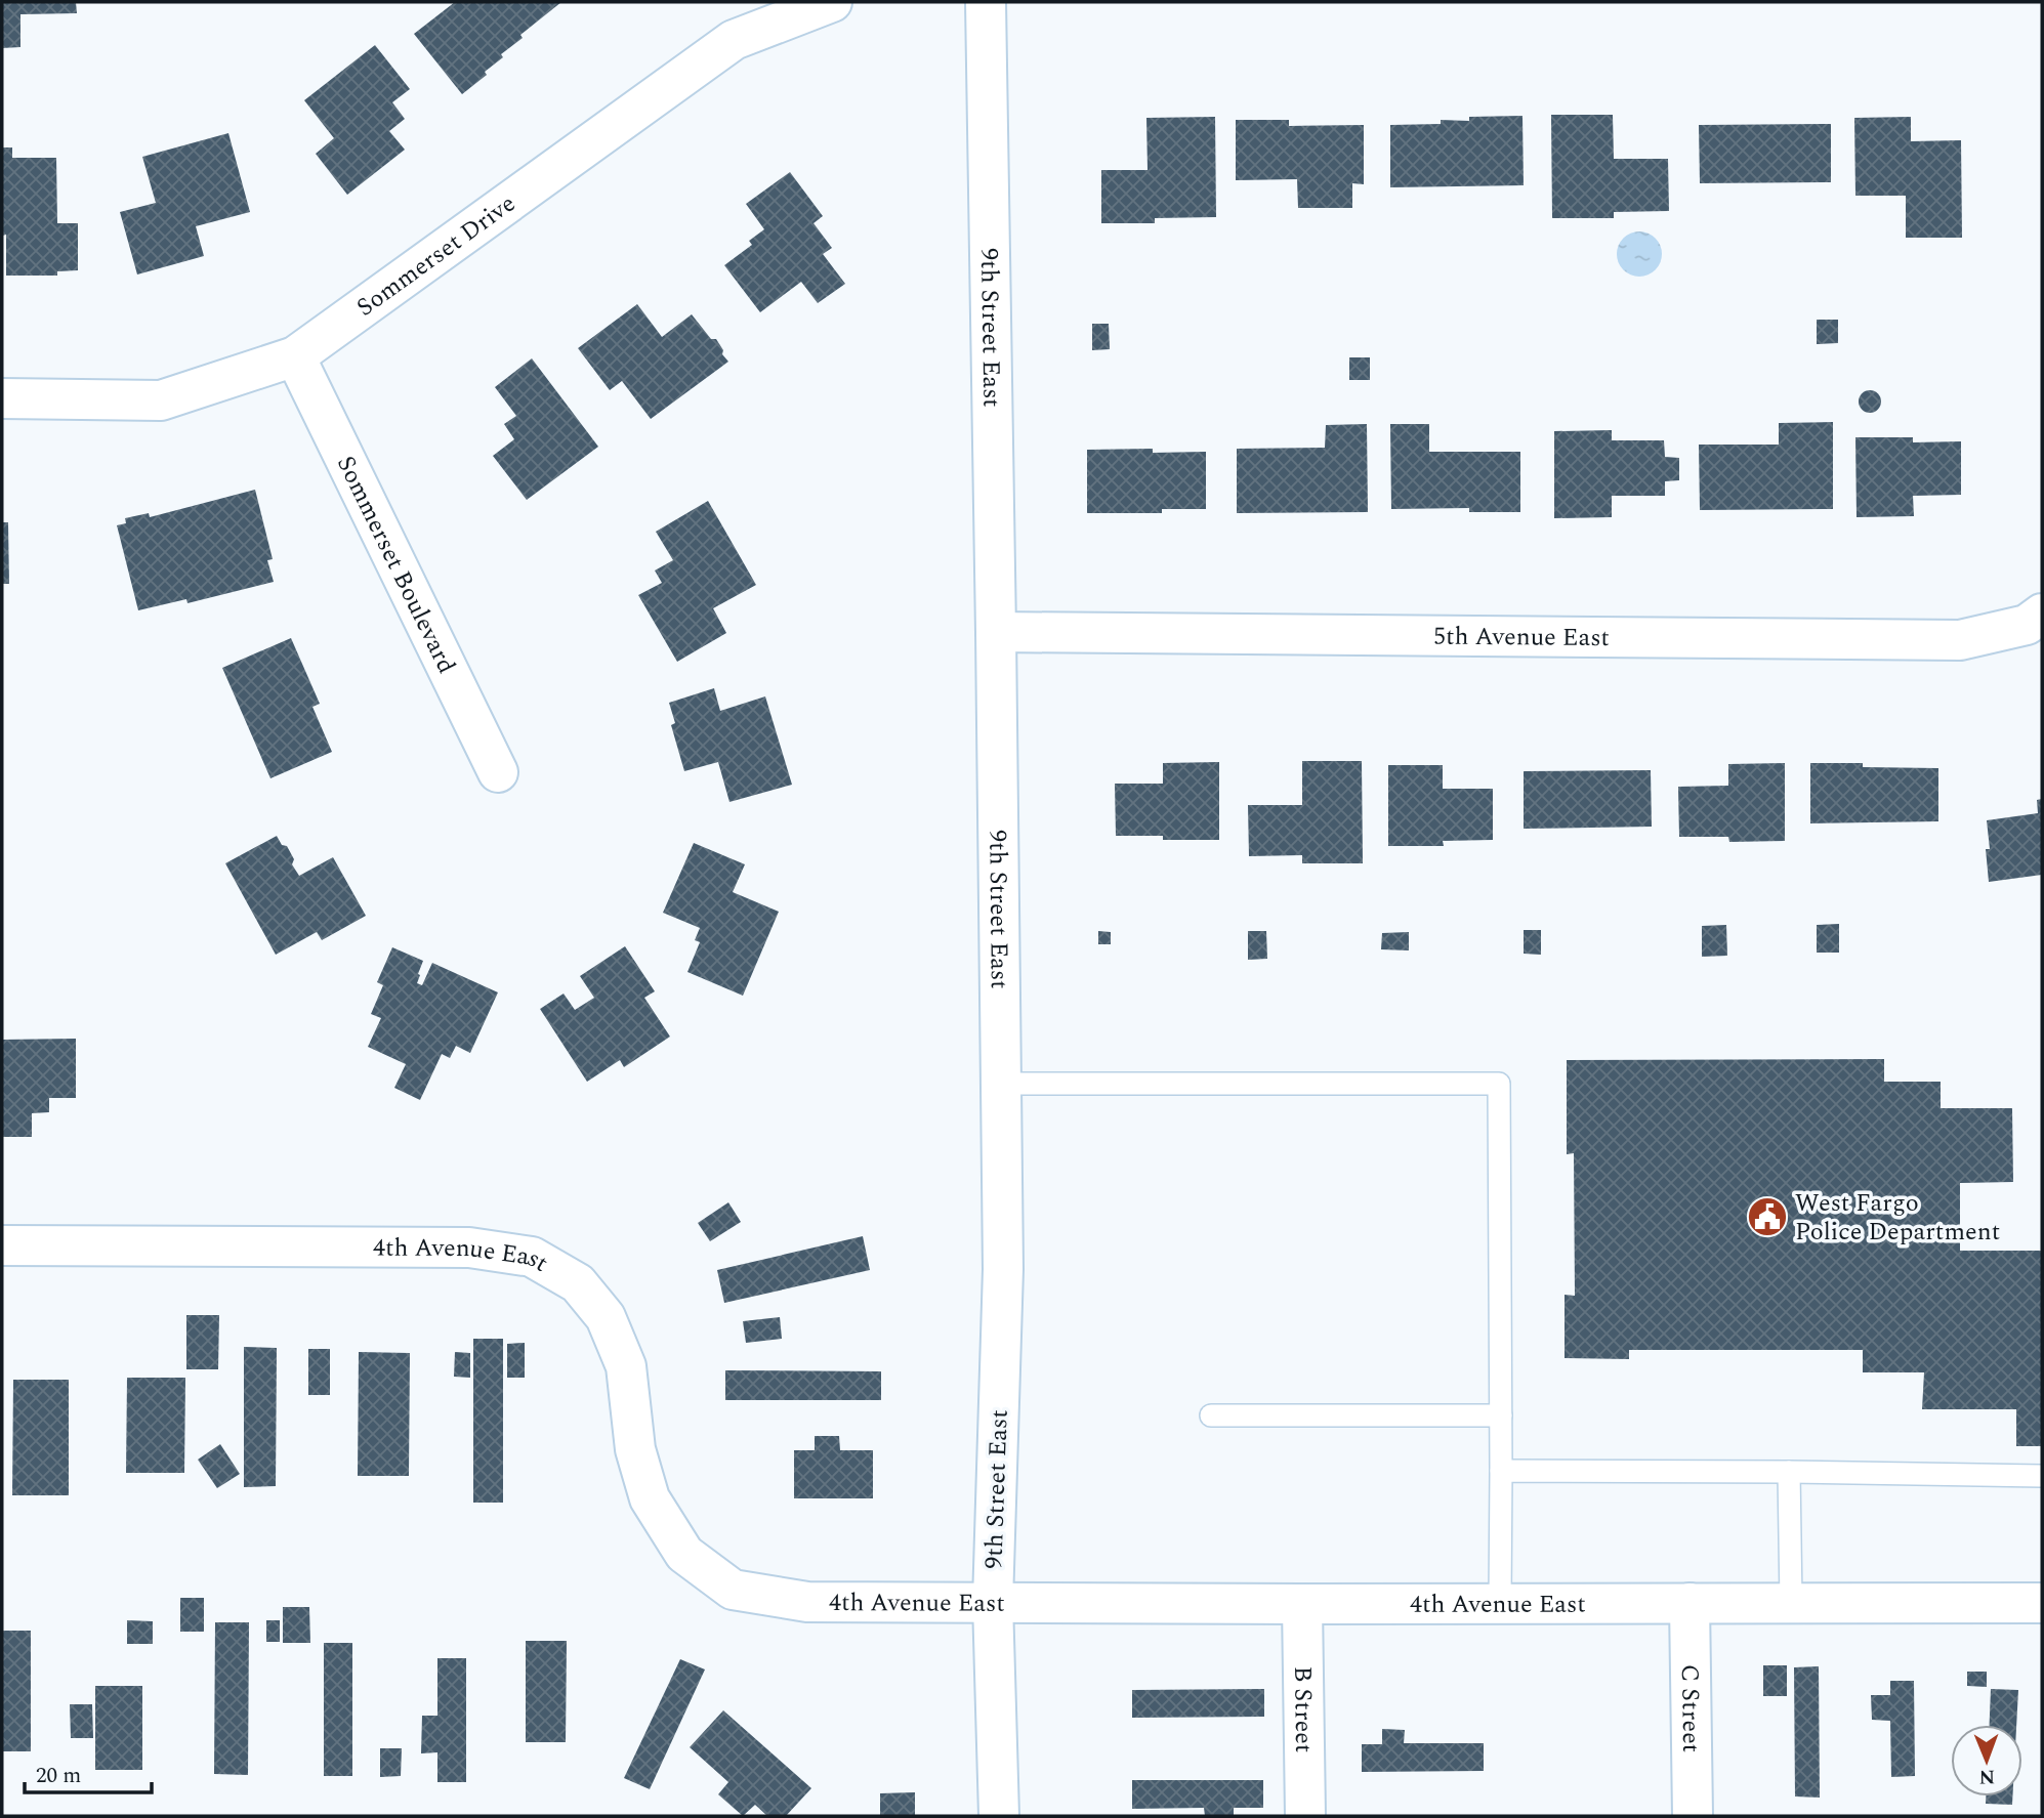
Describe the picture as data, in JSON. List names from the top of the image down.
{
  "streets": {
    "street": [
      "Sommerset Drive",
      "9th Street East",
      "Sommerset Boulevard",
      "5th Avenue East",
      "4th Avenue East",
      "C Street",
      "B Street"
    ]
  },
  "crossings": [
    ["Sommerset Drive", "Sommerset Boulevard"],
    ["9th Street East", "5th Avenue East"],
    ["9th Street East", "4th Avenue East"],
    ["4th Avenue East", "C Street"],
    ["4th Avenue East", "B Street"]
  ],
  "places": {
    "public building": ["West Fargo Police Department"]
  },
  "scale_bar": "20 m",
  "north": "bottom"
}
